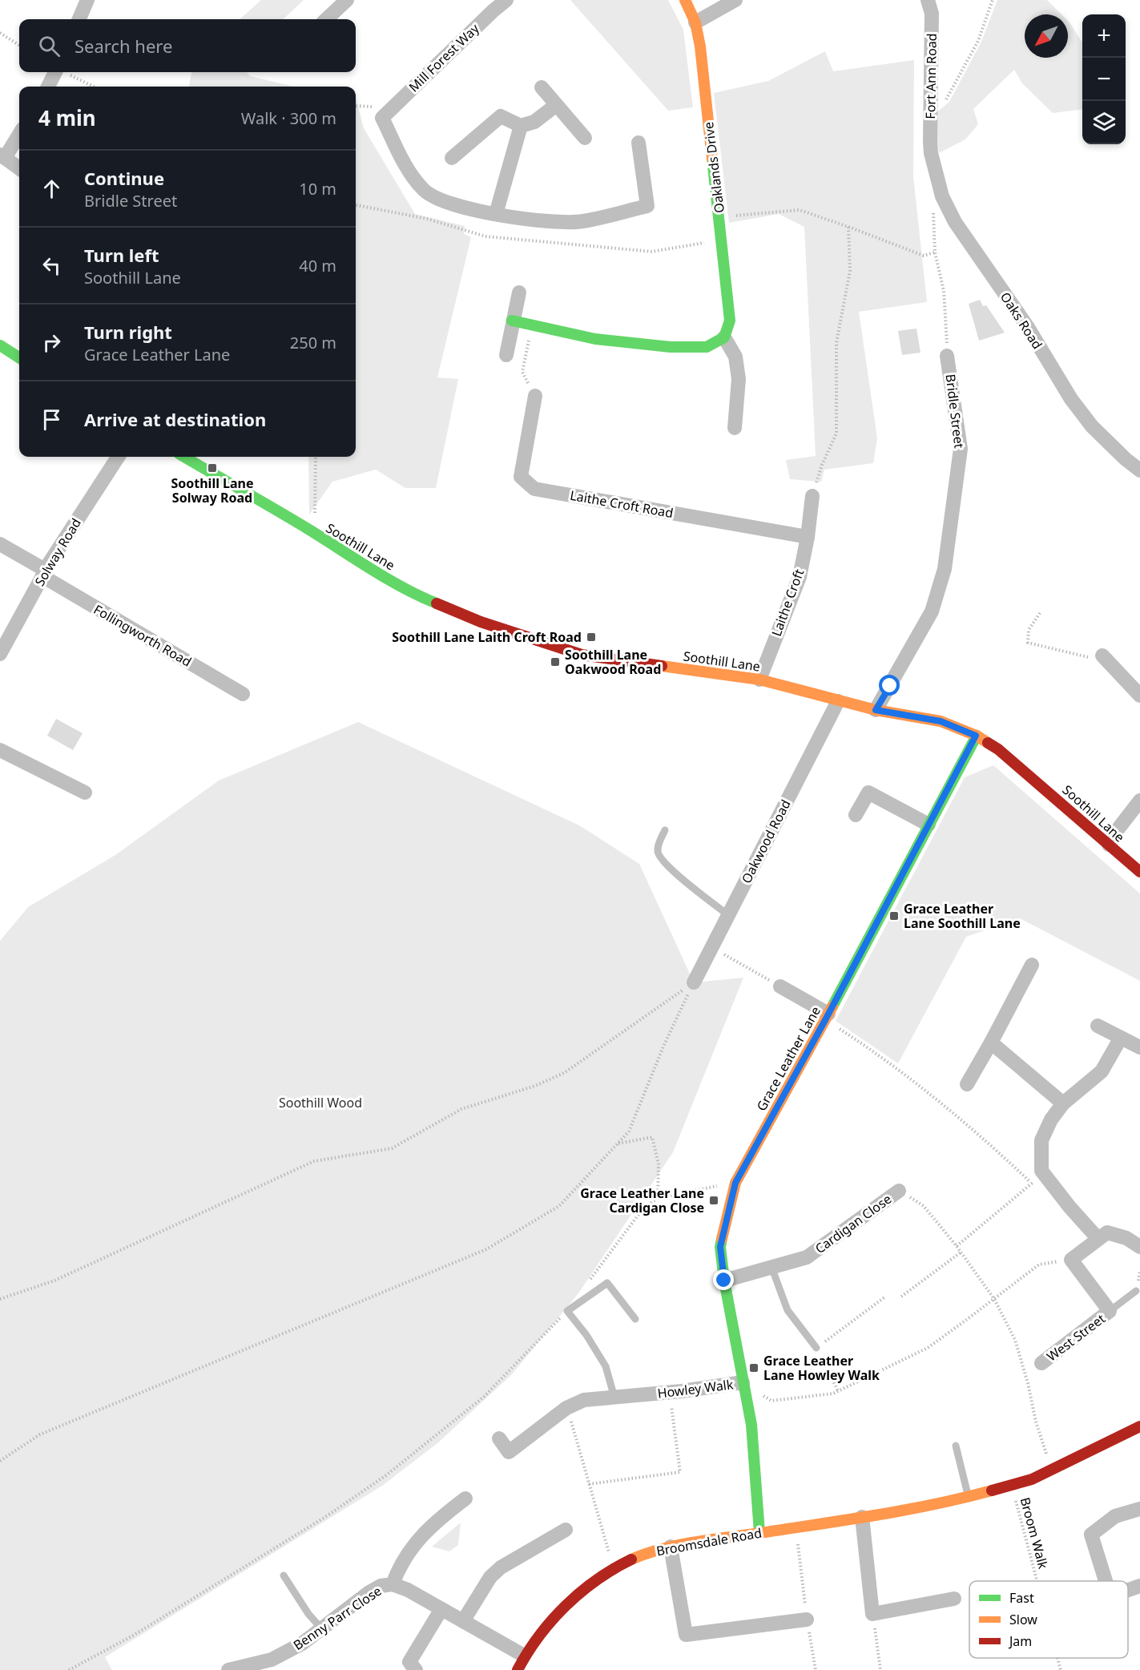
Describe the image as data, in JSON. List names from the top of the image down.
{
  "streets": {
    "street": [
      "Mill Forest Way",
      "Fort Ann Road",
      "Oaklands Drive",
      "Oaks Road",
      "Bridle Street",
      "Laithe Croft Road",
      "Soothill Lane",
      "Solway Road",
      "Laithe Croft",
      "Follingworth Road",
      "Oakwood Road",
      "Grace Leather Lane",
      "Cardigan Close",
      "West Street",
      "Howley Walk",
      "Broomsdale Road",
      "Benny Parr Close"
    ],
    "path": ["Broom Walk"]
  },
  "crossings": [
    ["Fort Ann Road", "Oaks Road"],
    ["Bridle Street", "Soothill Lane"],
    ["Laithe Croft Road", "Laithe Croft"],
    ["Soothill Lane", "Laithe Croft"],
    ["Soothill Lane", "Oakwood Road"],
    ["Soothill Lane", "Grace Leather Lane"],
    ["Solway Road", "Follingworth Road"],
    ["Grace Leather Lane", "Cardigan Close"],
    ["Grace Leather Lane", "Howley Walk"],
    ["Grace Leather Lane", "Broomsdale Road"],
    ["Broom Walk", "Broomsdale Road"],
    ["Broomsdale Road", "Benny Parr Close"]
  ],
  "parks": ["Soothill Wood"],
  "places": {
    "transit": [
      "Soothill Lane Solway Road",
      "Soothill Lane Laith Croft Road",
      "Soothill Lane Oakwood Road",
      "Grace Leather Lane Soothill Lane",
      "Grace Leather Lane Cardigan Close",
      "Grace Leather Lane Howley Walk"
    ]
  },
  "legend": ["Fast", "Slow", "Jam"],
  "north": "bottom left",
  "page": {
    "map_buttons": ["+", "−"],
    "search": "Search here",
    "heading": ["4 min", "Walk · 300 m"],
    "list": [
      ["Continue", "Bridle Street", "10 m"],
      ["Turn left", "Soothill Lane", "40 m"],
      ["Turn right", "Grace Leather Lane", "250 m"],
      "Arrive at destination"
    ]
  }
}
